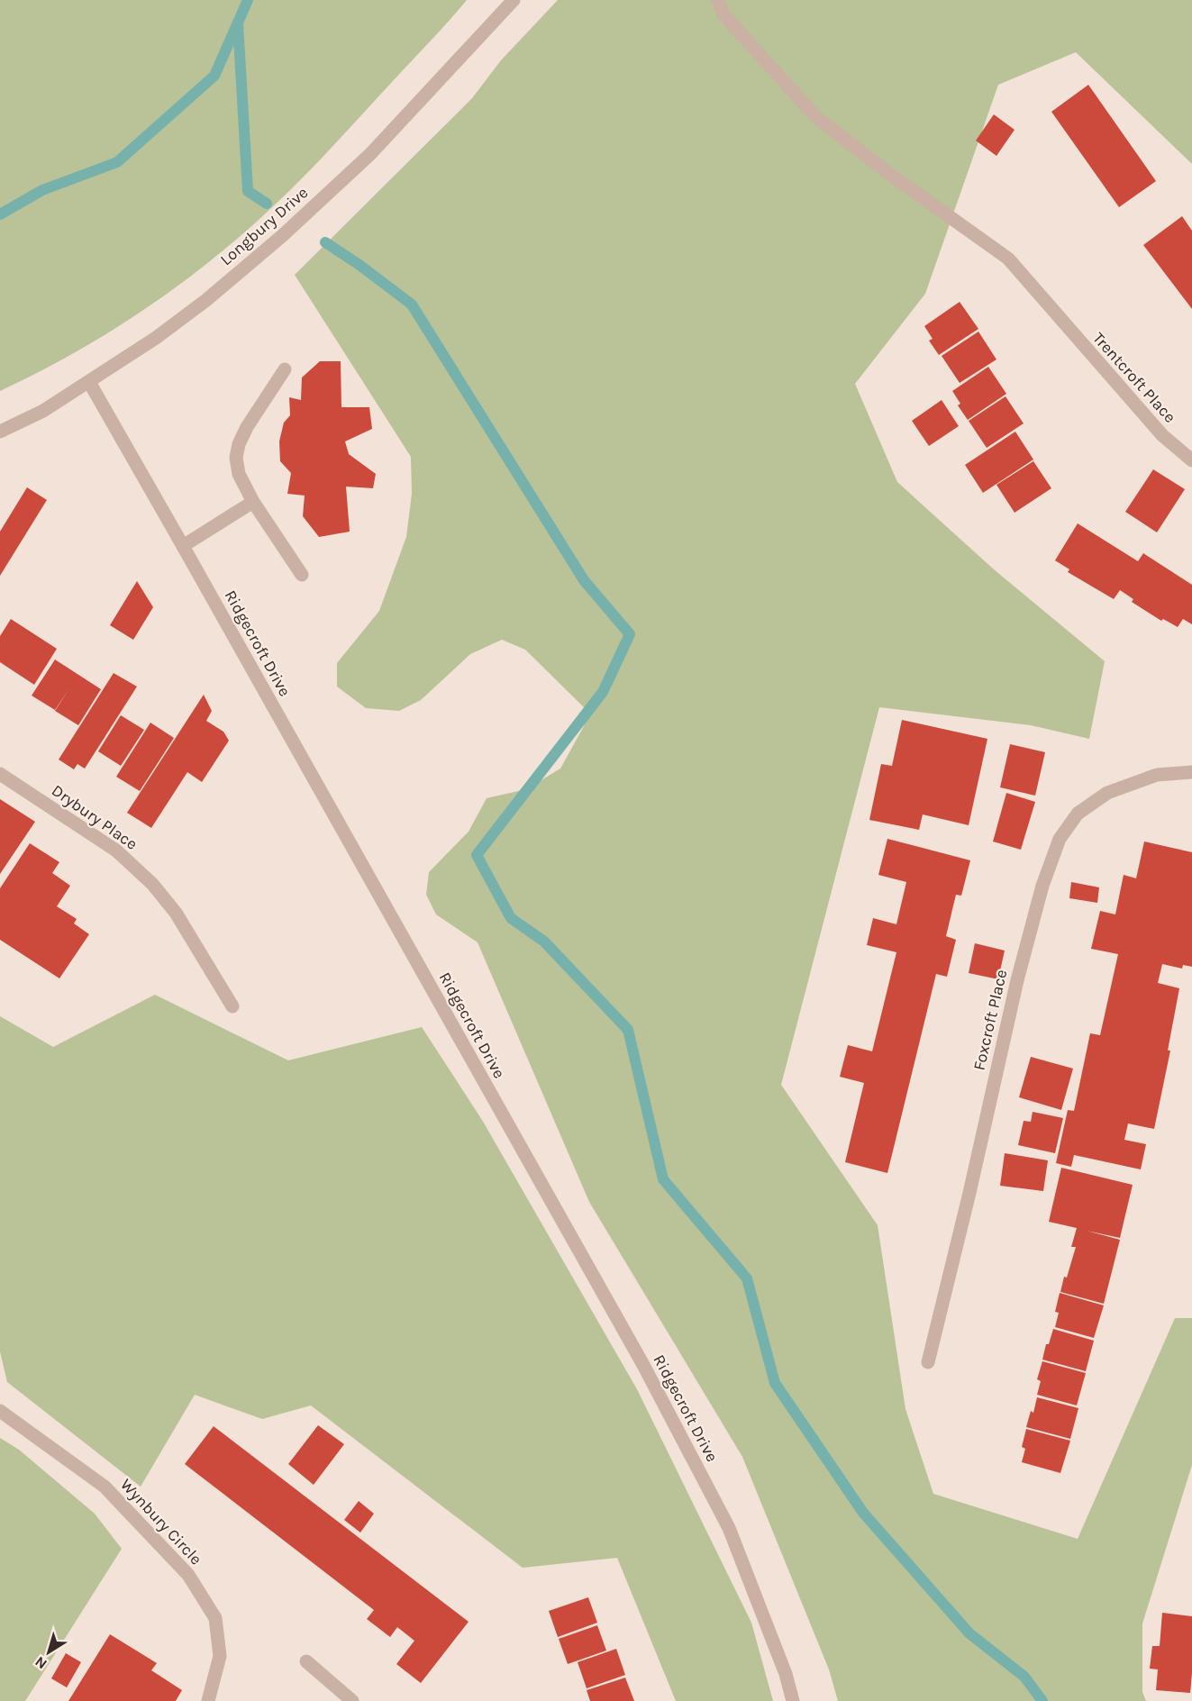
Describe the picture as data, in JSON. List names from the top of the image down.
{
  "streets": {
    "street": [
      "Longbury Drive",
      "Trentcroft Place",
      "Ridgecroft Drive",
      "Drybury Place",
      "Foxcroft Place",
      "Wynbury Circle"
    ]
  },
  "crossings": [
    ["Longbury Drive", "Ridgecroft Drive"]
  ],
  "north": "bottom left"
}
